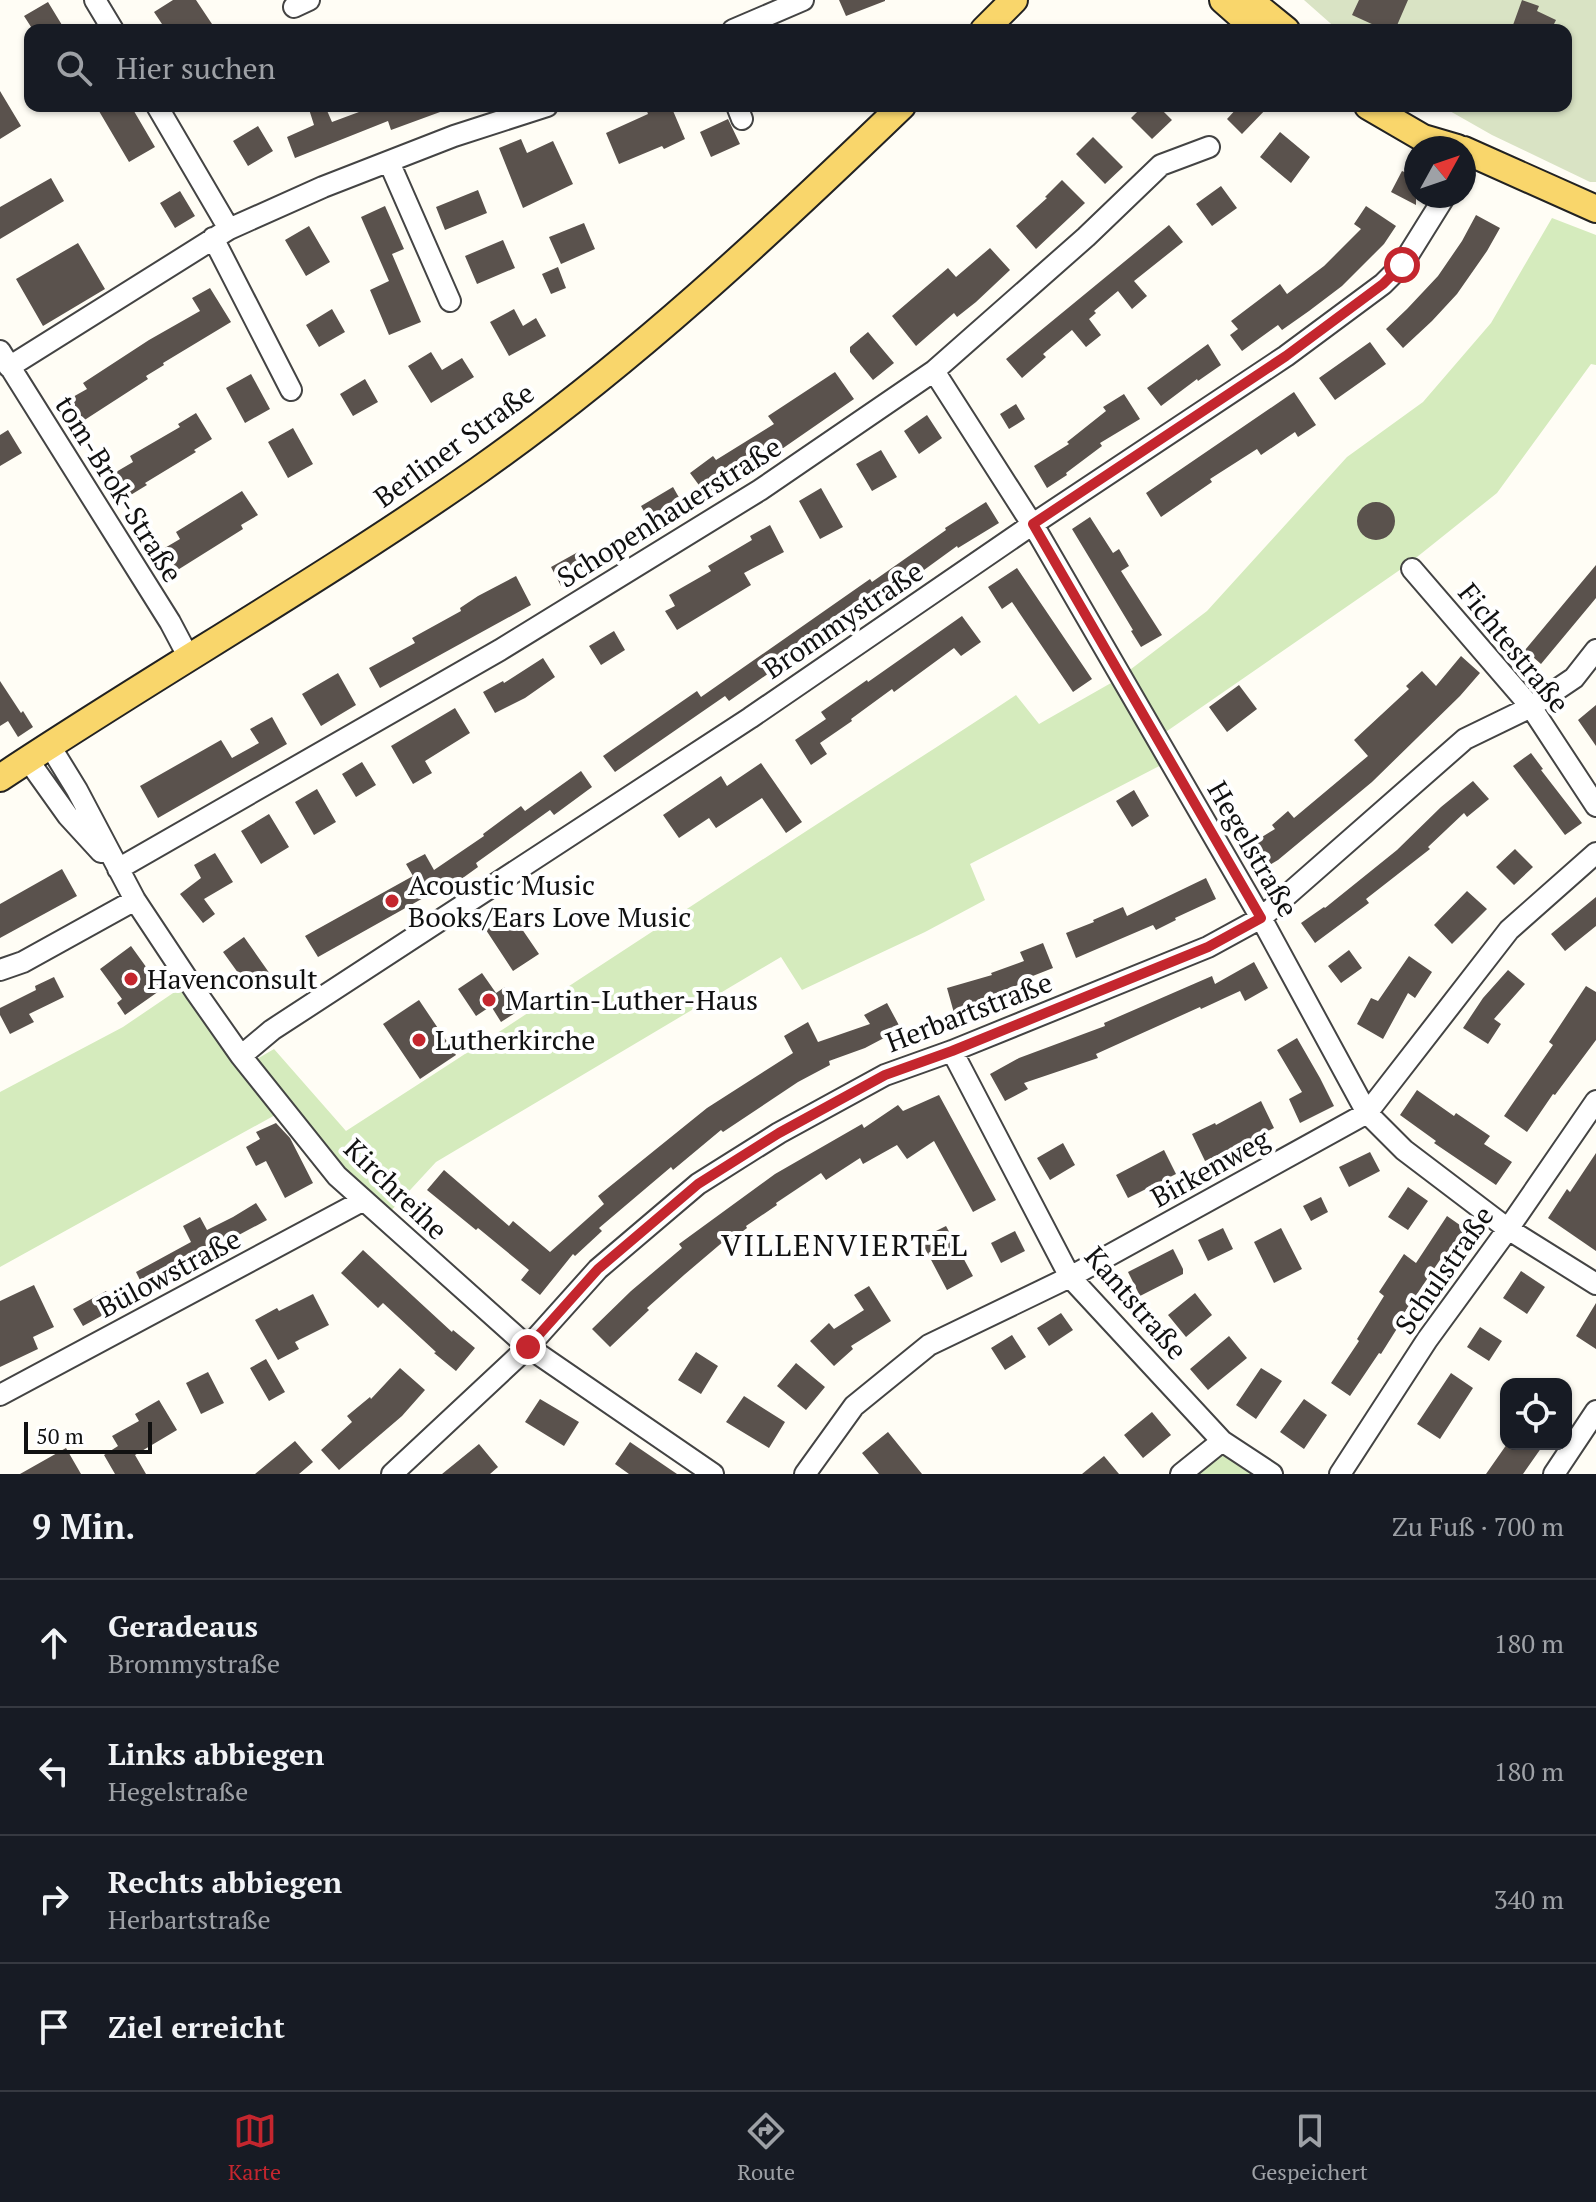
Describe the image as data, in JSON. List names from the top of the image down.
{
  "streets": {
    "main road": ["Berliner Straße"],
    "street": [
      "tom-Brok-Straße",
      "Schopenhauerstraße",
      "Brommystraße",
      "Fichtestraße",
      "Hegelstraße",
      "Herbartstraße",
      "Birkenweg",
      "Kirchreihe",
      "Schulstraße",
      "Bülowstraße",
      "Kantstraße"
    ]
  },
  "crossings": [
    ["Berliner Straße", "tom-Brok-Straße"],
    ["Berliner Straße", "Kirchreihe"],
    ["Schopenhauerstraße", "Hegelstraße"],
    ["Schopenhauerstraße", "Kirchreihe"],
    ["Brommystraße", "Hegelstraße"],
    ["Brommystraße", "Kirchreihe"],
    ["Fichtestraße", "Herbartstraße"],
    ["Hegelstraße", "Herbartstraße"],
    ["Hegelstraße", "Birkenweg"],
    ["Hegelstraße", "Schulstraße"],
    ["Herbartstraße", "Kirchreihe"],
    ["Herbartstraße", "Kantstraße"],
    ["Birkenweg", "Kantstraße"],
    ["Kirchreihe", "Bülowstraße"]
  ],
  "districts": ["VILLENVIERTEL"],
  "places": [
    "Acoustic Music Books/Ears Love Music",
    "Havenconsult",
    "Martin-Luther-Haus",
    "Lutherkirche"
  ],
  "scale_bar": "50 m",
  "north": "top right",
  "page": {
    "search": "Hier suchen",
    "scale": "50 m",
    "heading": ["9 Min.", "Zu Fuß · 700 m"],
    "list": [
      ["Geradeaus", "Brommystraße", "180 m"],
      ["Links abbiegen", "Hegelstraße", "180 m"],
      ["Rechts abbiegen", "Herbartstraße", "340 m"],
      "Ziel erreicht"
    ],
    "nav": ["Karte", "Route", "Gespeichert"]
  }
}
